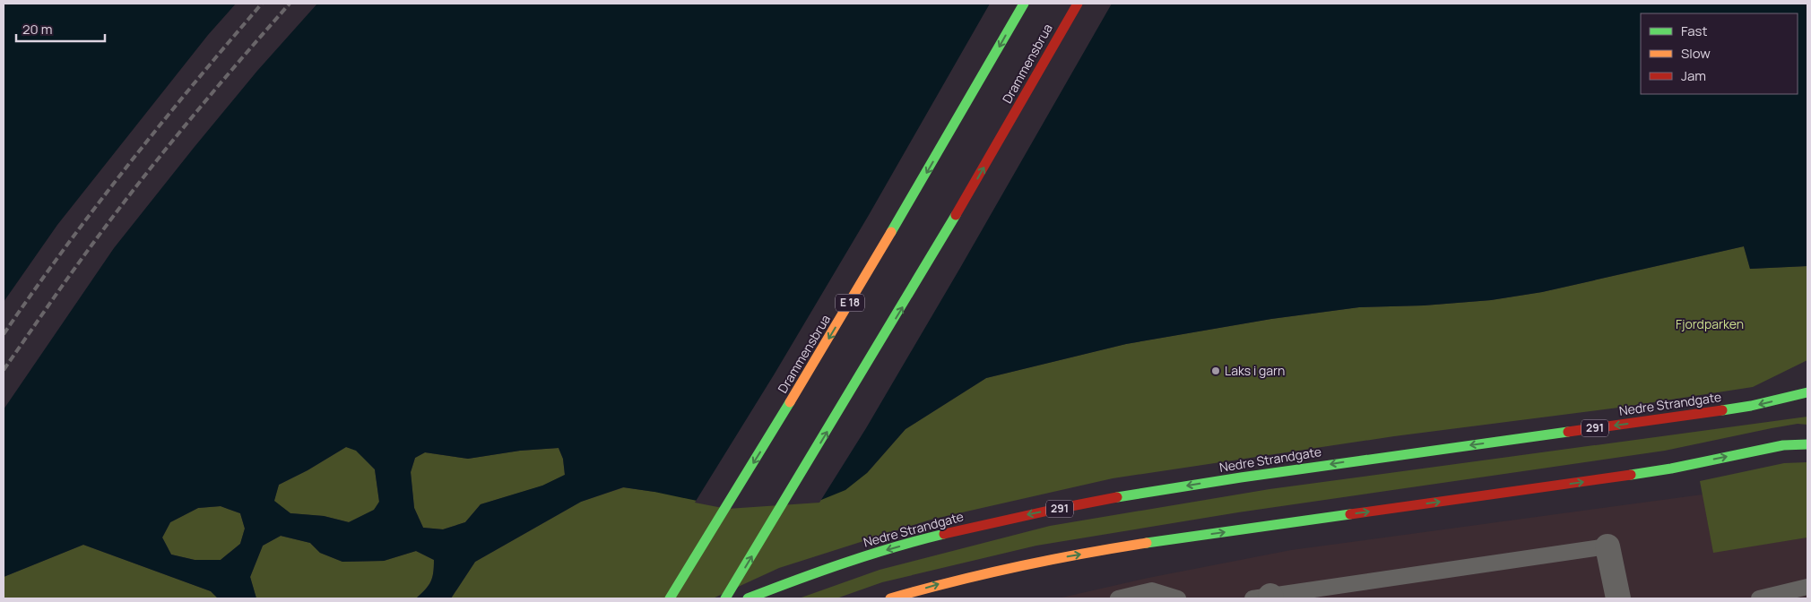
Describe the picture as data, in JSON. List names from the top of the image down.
{
  "streets": {
    "highway": [
      "Drammensbrua",
      "E 18",
      "Nedre Strandgate",
      "291"
    ]
  },
  "parks": ["Fjordparken"],
  "places": ["Laks i garn"],
  "legend": ["Fast", "Slow", "Jam"],
  "scale_bar": "20 m"
}
